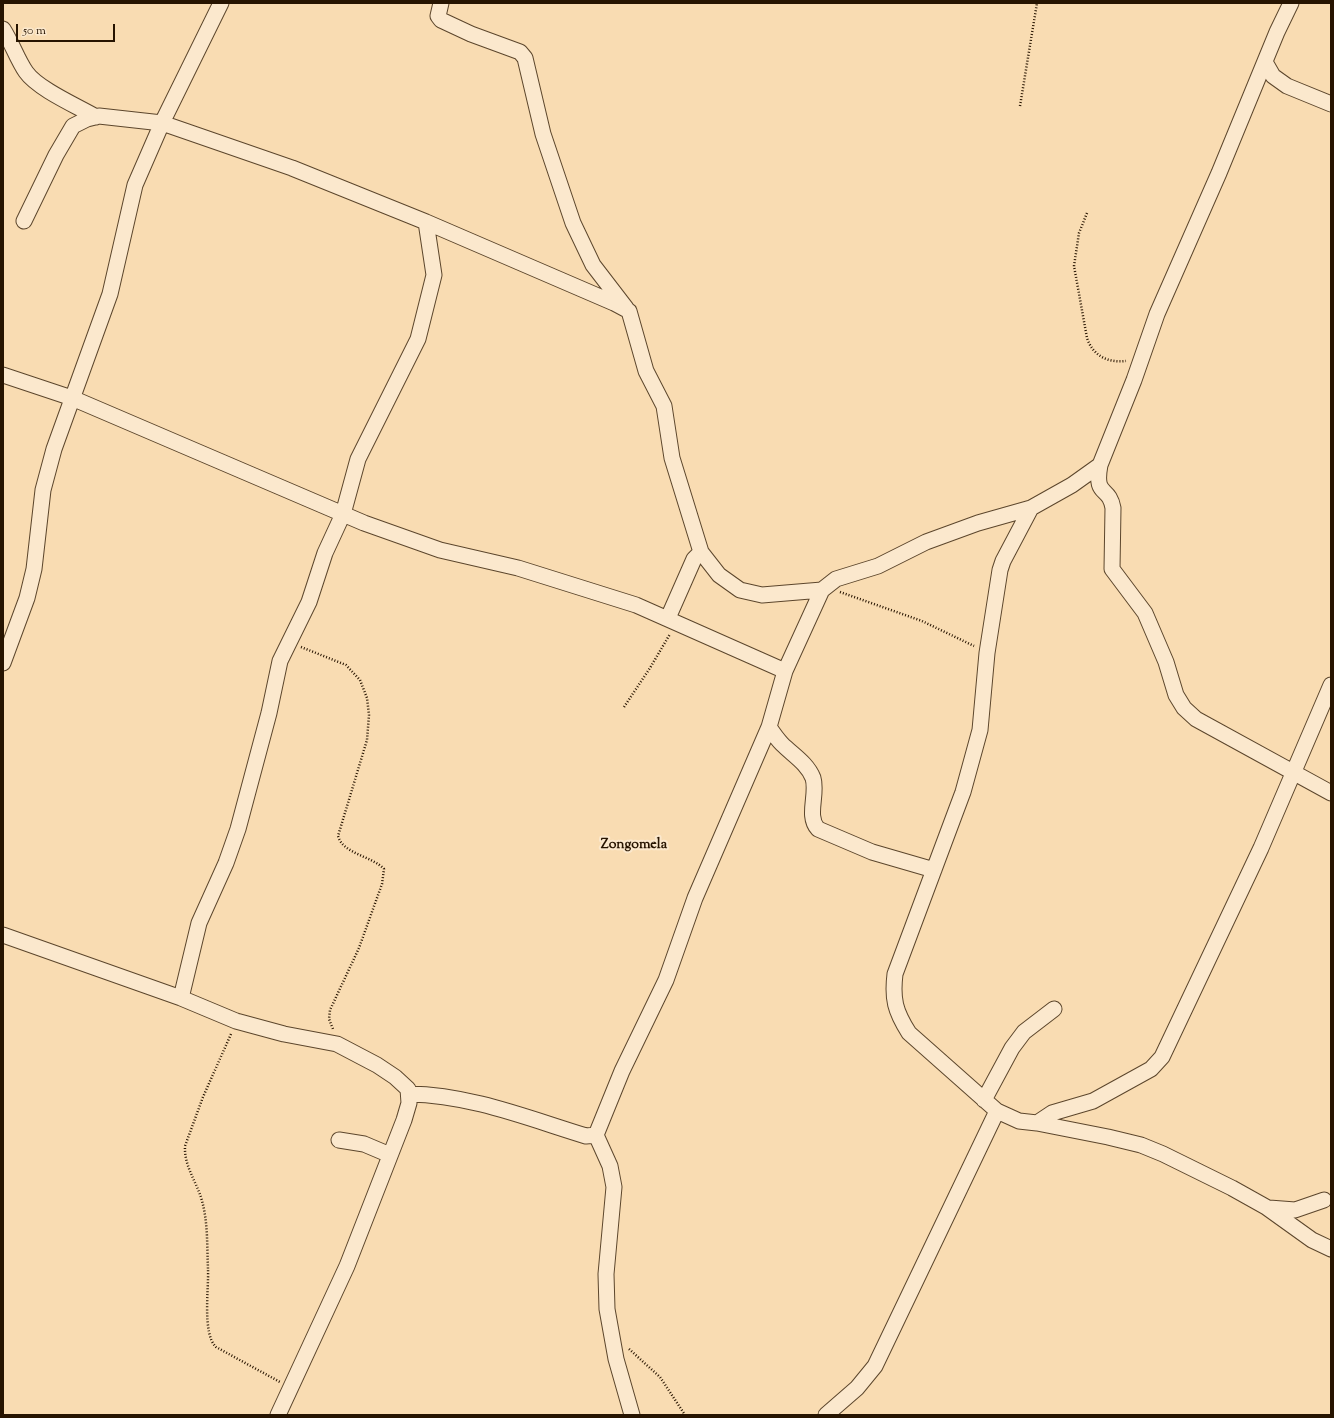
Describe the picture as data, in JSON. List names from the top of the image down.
{
  "districts": ["Zongomela"],
  "scale_bar": "50 m"
}
